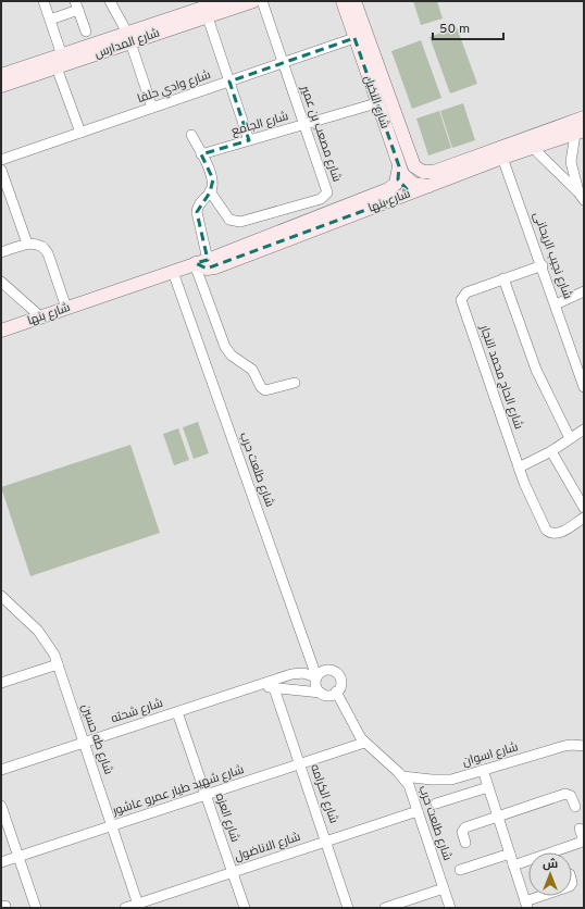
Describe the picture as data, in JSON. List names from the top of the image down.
{
  "streets": {
    "main road": ["شارع المدارس", "شارع النخيل", "شارع بنها"],
    "street": [
      "شارع وادي حلفا",
      "شارع الجامع",
      "شارع مصعب بن عمير",
      "شارع نجيب الريحانى",
      "شارع الحاج محمد النجار",
      "شارع طلعت حرب",
      "شارع شحته",
      "شارع طه حسين",
      "شارع اسوان",
      "شارع شهيد طيار عمرو عاشور",
      "شارع الكرامه",
      "شارع العزه",
      "شارع الاناضول"
    ]
  },
  "crossings": [
    ["شارع وادي حلفا", "شارع النخيل"],
    ["شارع وادي حلفا", "شارع مصعب بن عمير"],
    ["شارع النخيل", "شارع الجامع"],
    ["شارع النخيل", "شارع بنها"],
    ["شارع الجامع", "شارع مصعب بن عمير"],
    ["شارع بنها", "شارع نجيب الريحانى"],
    ["شارع بنها", "شارع طلعت حرب"],
    ["شارع نجيب الريحانى", "شارع الحاج محمد النجار"],
    ["شارع طلعت حرب", "شارع شحته"],
    ["شارع طلعت حرب", "شارع اسوان"],
    ["شارع طلعت حرب", "شارع شهيد طيار عمرو عاشور"],
    ["شارع طلعت حرب", "شارع الاناضول"],
    ["شارع شحته", "شارع طه حسين"],
    ["شارع شحته", "شارع الكرامه"],
    ["شارع شحته", "شارع العزه"],
    ["شارع طه حسين", "شارع شهيد طيار عمرو عاشور"],
    ["شارع طه حسين", "شارع الاناضول"],
    ["شارع شهيد طيار عمرو عاشور", "شارع الكرامه"],
    ["شارع شهيد طيار عمرو عاشور", "شارع العزه"],
    ["شارع الكرامه", "شارع الاناضول"],
    ["شارع العزه", "شارع الاناضول"]
  ],
  "scale_bar": "50 m",
  "north": "top"
}
